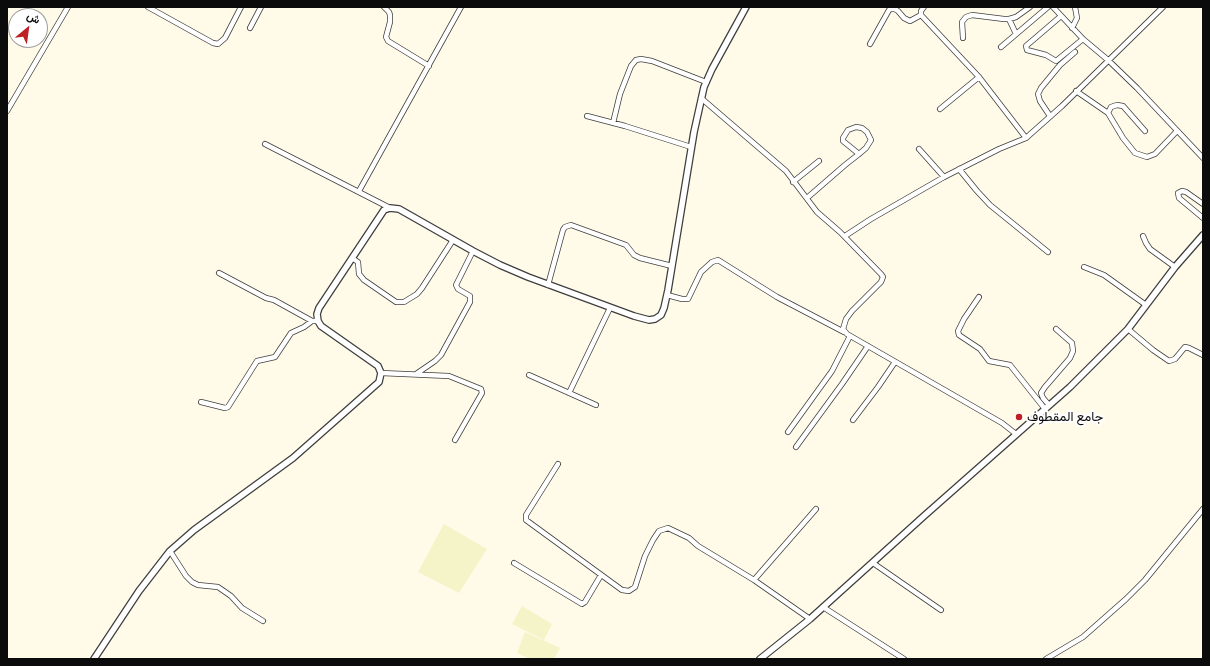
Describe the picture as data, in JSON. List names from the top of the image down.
{
  "places": ["جامع المقطوف"],
  "north": "top right"
}
